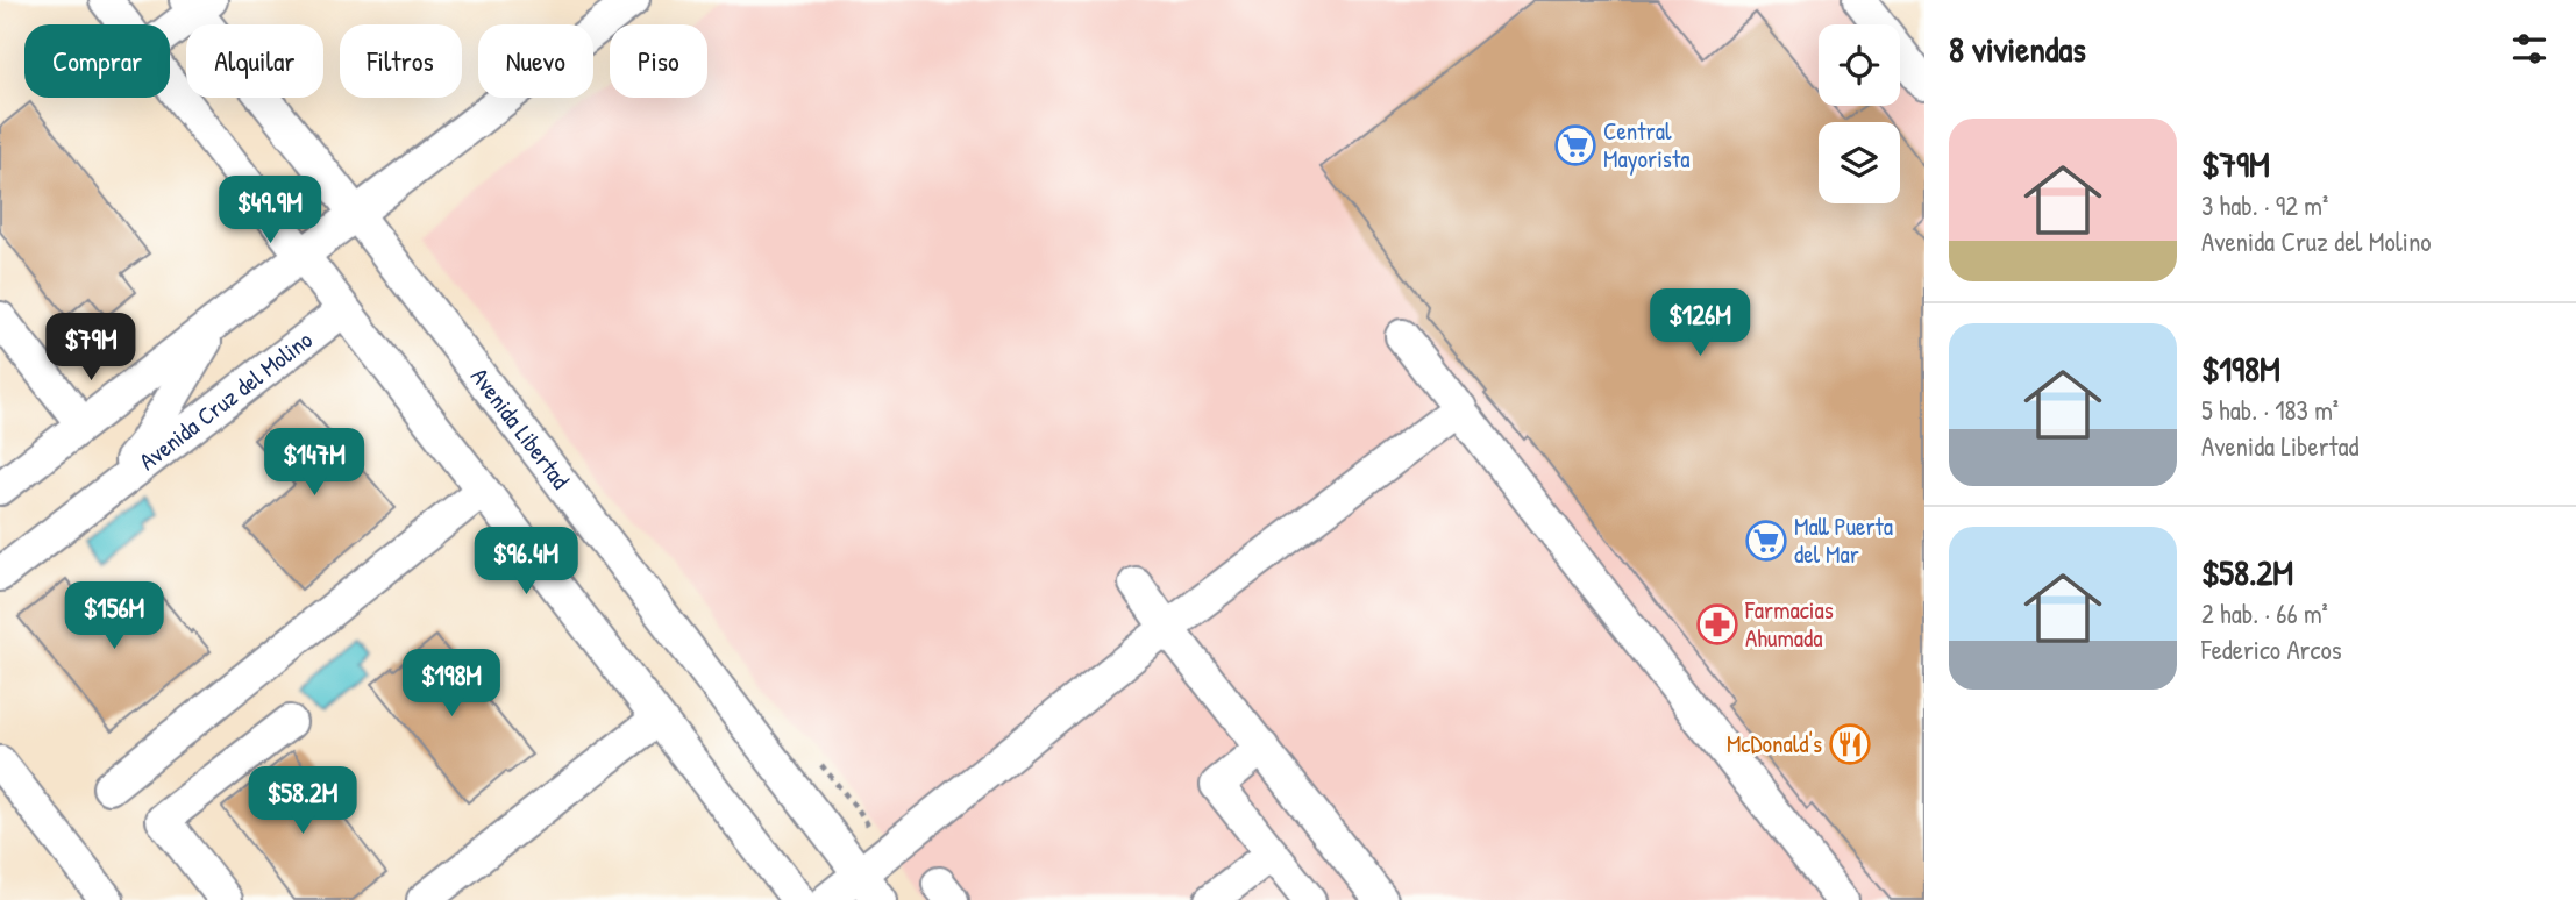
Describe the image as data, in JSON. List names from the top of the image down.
{
  "streets": {
    "street": ["Avenida Cruz del Molino", "Avenida Libertad"]
  },
  "crossings": [
    ["Avenida Cruz del Molino", "Avenida Libertad"]
  ],
  "places": {
    "supermarket": ["Central Mayorista", "Mall Puerta del Mar"],
    "pharmacy": ["Farmacias Ahumada"],
    "restaurant": ["McDonald's"]
  },
  "page": {
    "heading": "8 viviendas",
    "chip": [
      "Comprar",
      "Alquilar",
      "Filtros",
      "Nuevo",
      "Piso"
    ],
    "list": [
      {
        "name": "$79M",
        "note": "3 hab. · 92 m² · Avenida Cruz del Molino"
      },
      {
        "name": "$198M",
        "note": "5 hab. · 183 m² · Avenida Libertad"
      },
      {
        "name": "$58.2M",
        "note": "2 hab. · 66 m² · Federico Arcos"
      }
    ],
    "price": [
      "$49.9M",
      "$126M",
      "$79M",
      "$147M",
      "$96.4M",
      "$156M",
      "$198M",
      "$58.2M"
    ]
  }
}
